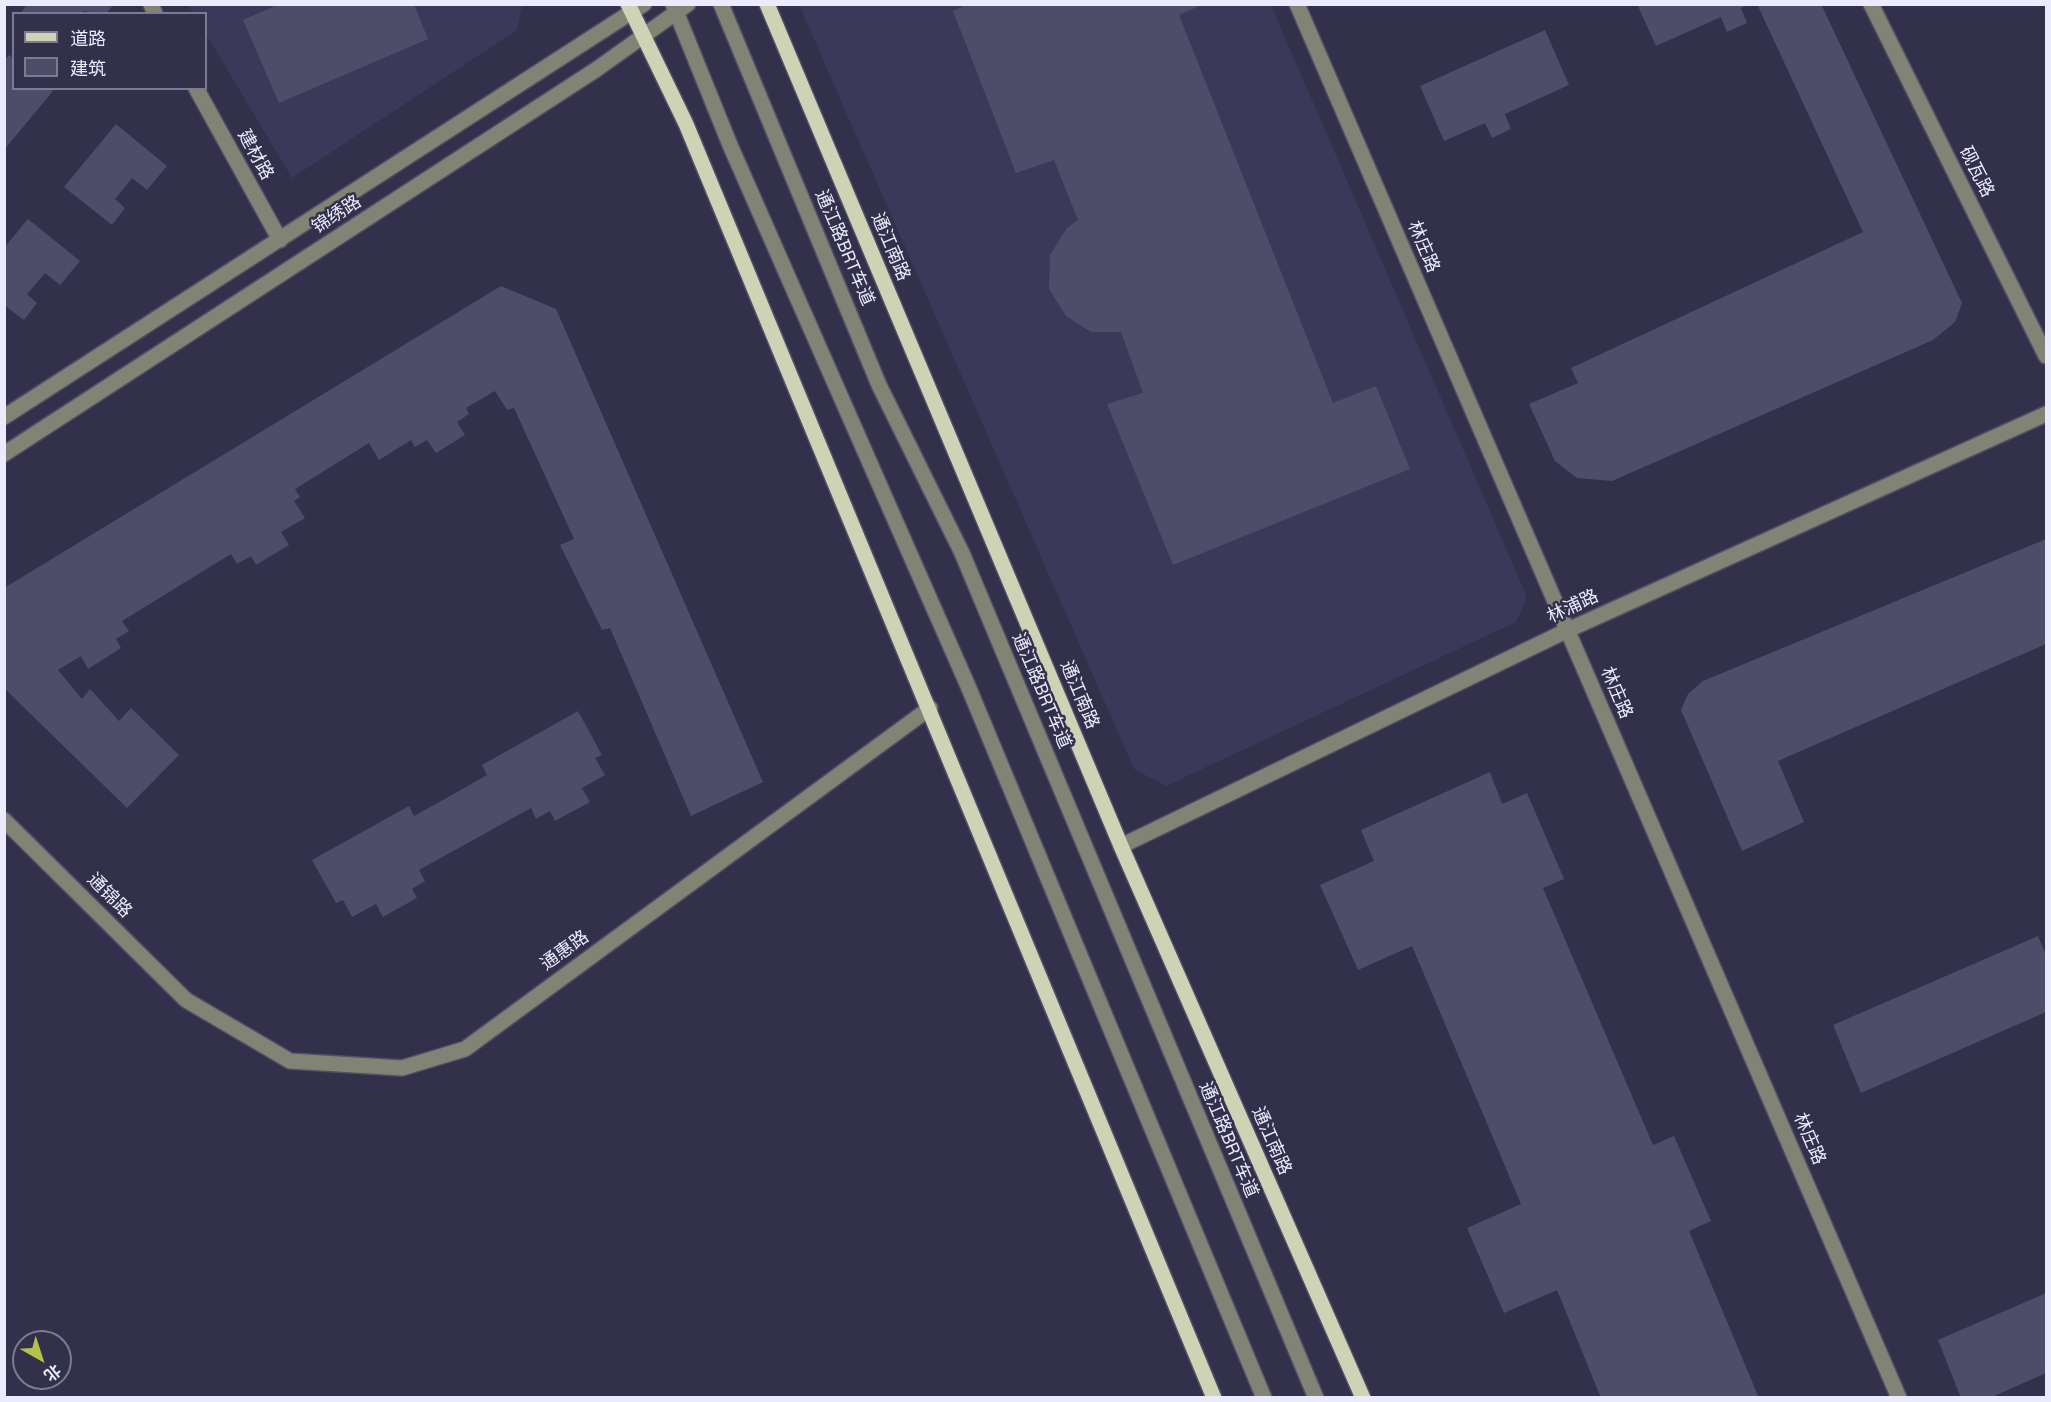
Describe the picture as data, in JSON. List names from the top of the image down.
{
  "streets": {
    "main road": ["通江南路"],
    "street": [
      "建材路",
      "砚瓦路",
      "锦绣路",
      "林庄路",
      "通江路BRT车道",
      "林浦路",
      "通锦路",
      "通惠路"
    ]
  },
  "crossings": [
    ["建材路", "锦绣路"],
    ["通江南路", "林浦路"],
    ["林庄路", "林浦路"],
    ["通锦路", "通惠路"]
  ],
  "legend": ["道路", "建筑"],
  "north": "bottom right"
}
